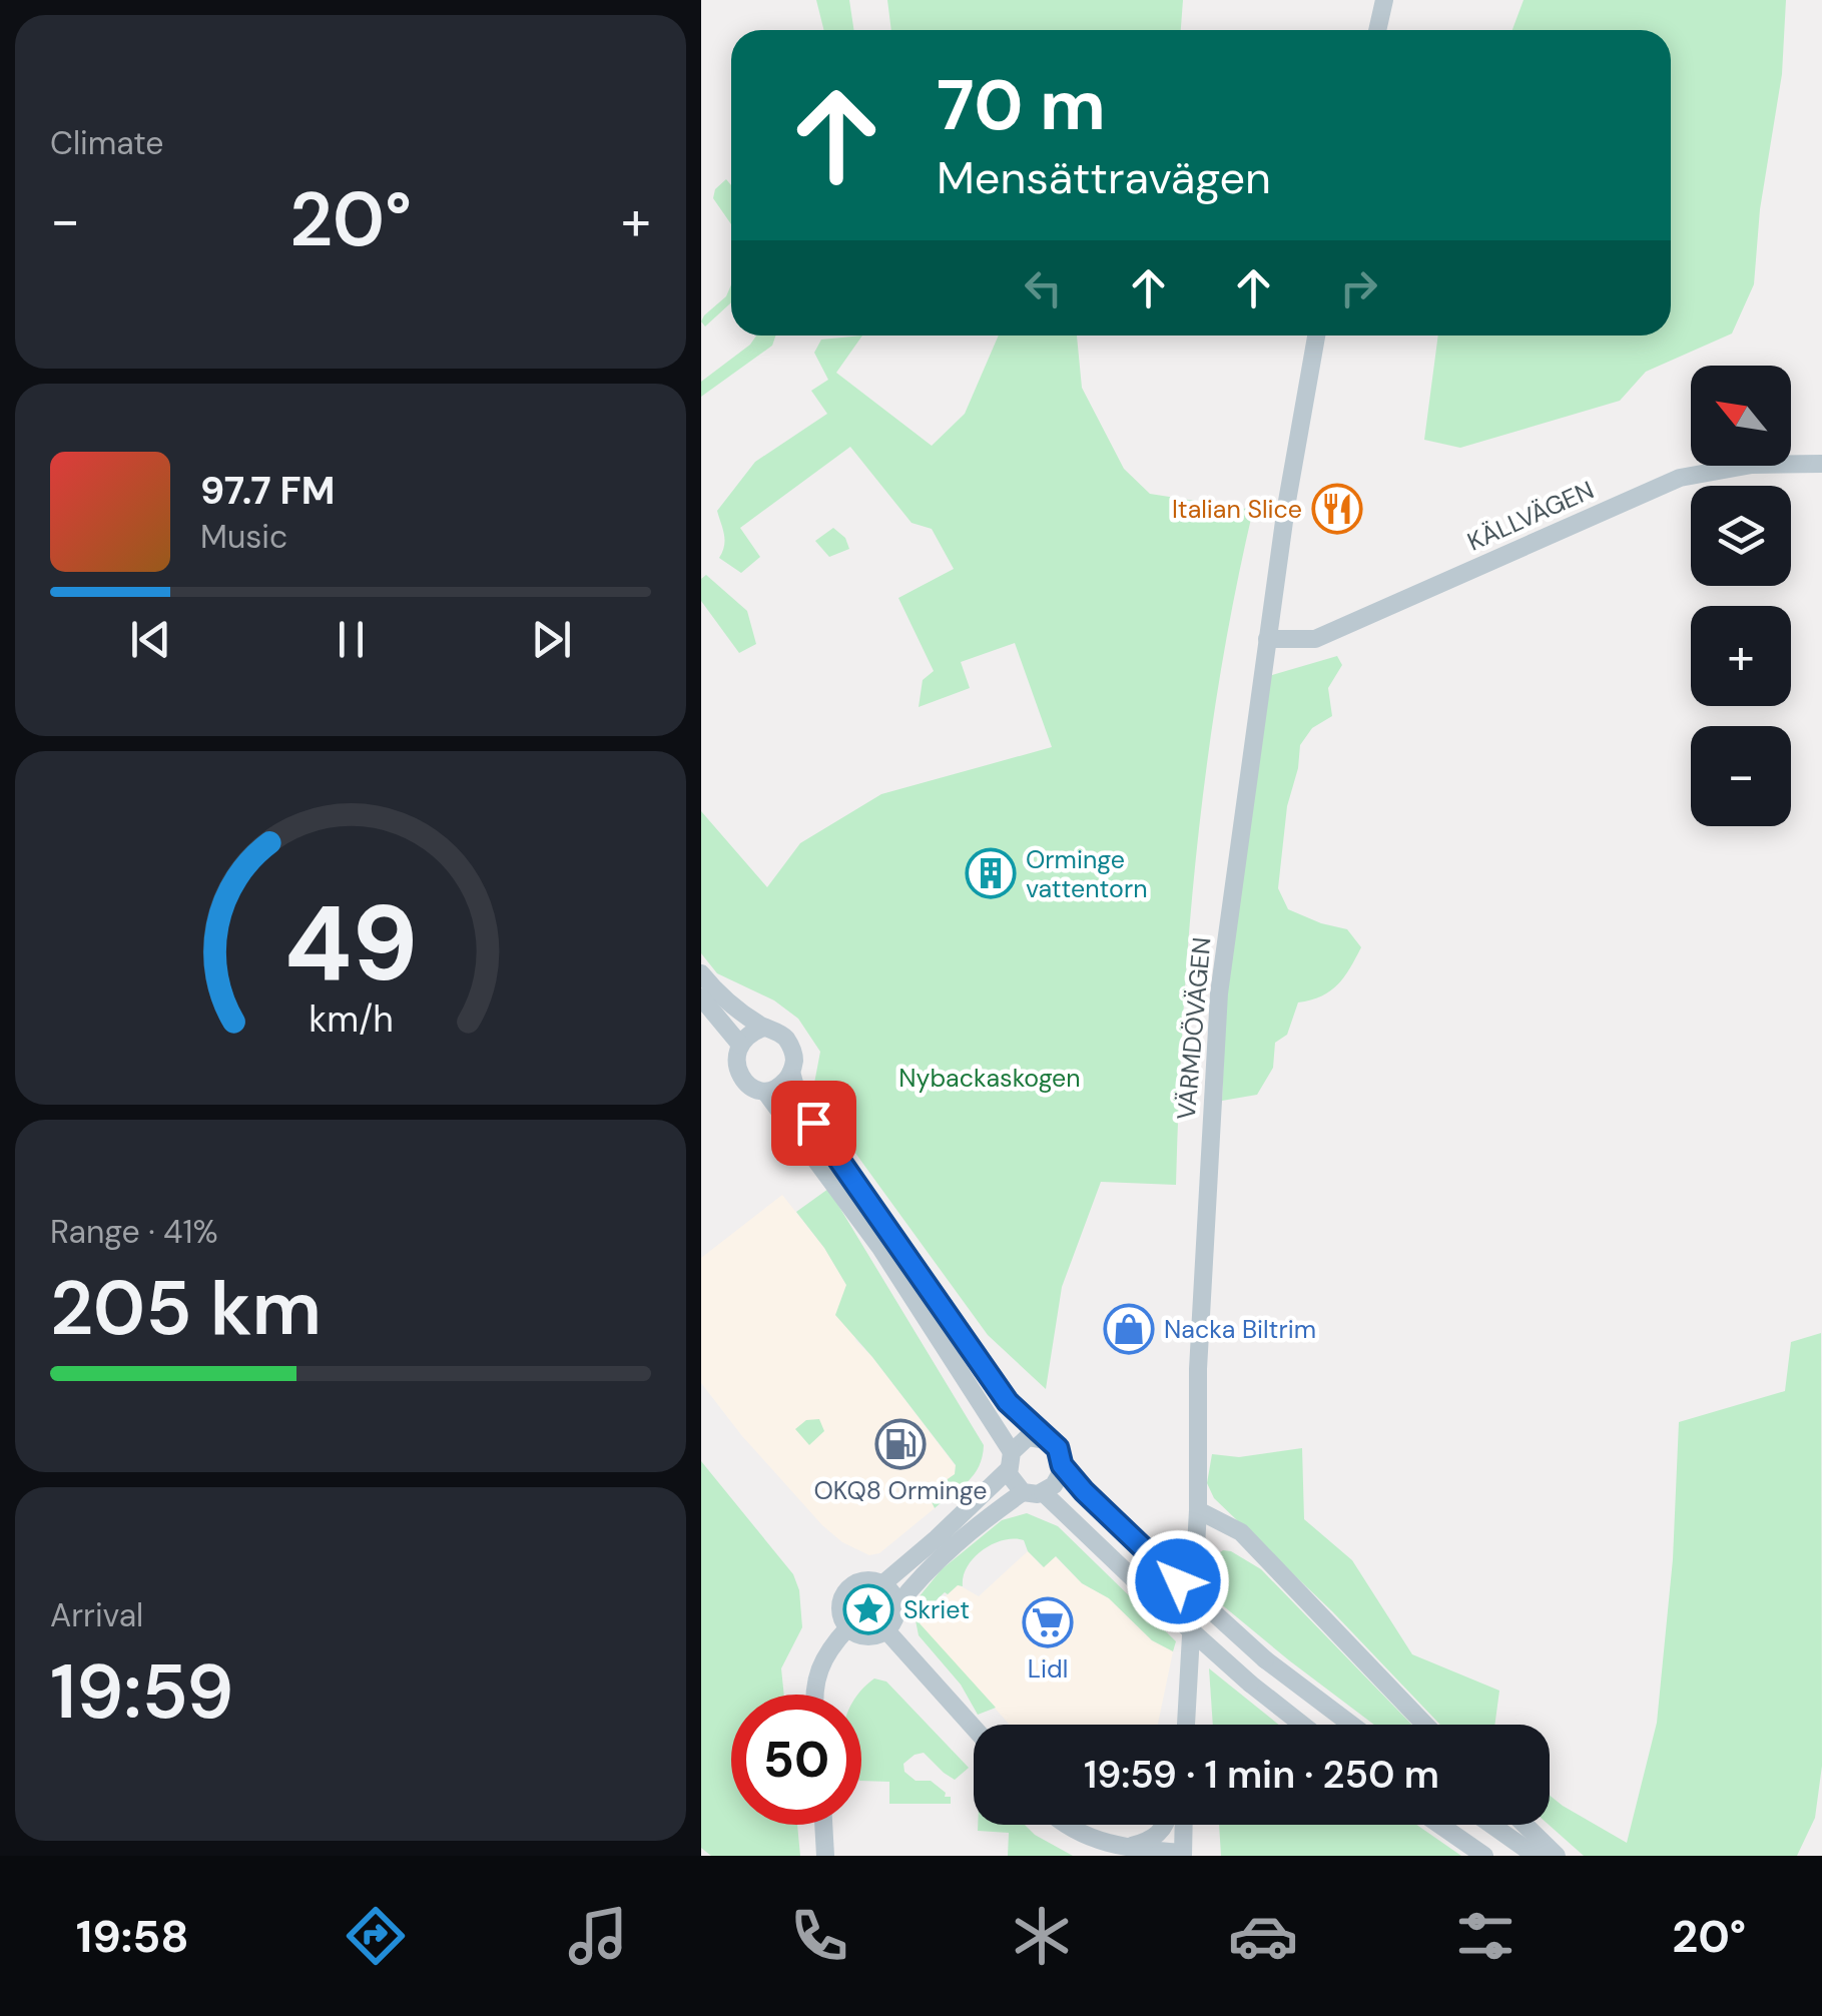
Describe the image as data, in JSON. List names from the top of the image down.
{
  "streets": {
    "main road": ["KÄLLVÄGEN", "VÄRMDÖVÄGEN"]
  },
  "crossings": [
    ["KÄLLVÄGEN", "VÄRMDÖVÄGEN"]
  ],
  "parks": ["Nybackaskogen"],
  "places": {
    "restaurant": ["Italian Slice"],
    "building": ["Orminge vattentorn"],
    "shop": ["Nacka Biltrim"],
    "fuel station": ["OKQ8 Orminge"],
    "place": ["Skriet"],
    "supermarket": ["Lidl"]
  },
  "north": "top left",
  "page": {
    "tile": [
      "Climate",
      ["Range · 41%", "205 km"],
      ["Arrival", "19:59"]
    ],
    "turn": ["70 m", "Mensättravägen"],
    "heat": ["−", "20°", "+"],
    "map_buttons": ["+", "−"],
    "song": ["97.7 FM", "Music"],
    "limit": "50",
    "trip": "19:59 · 1 min · 250 m",
    "tabs": ["19:58", "20°"],
    "gauge": ["49", "km/h"]
  }
}
